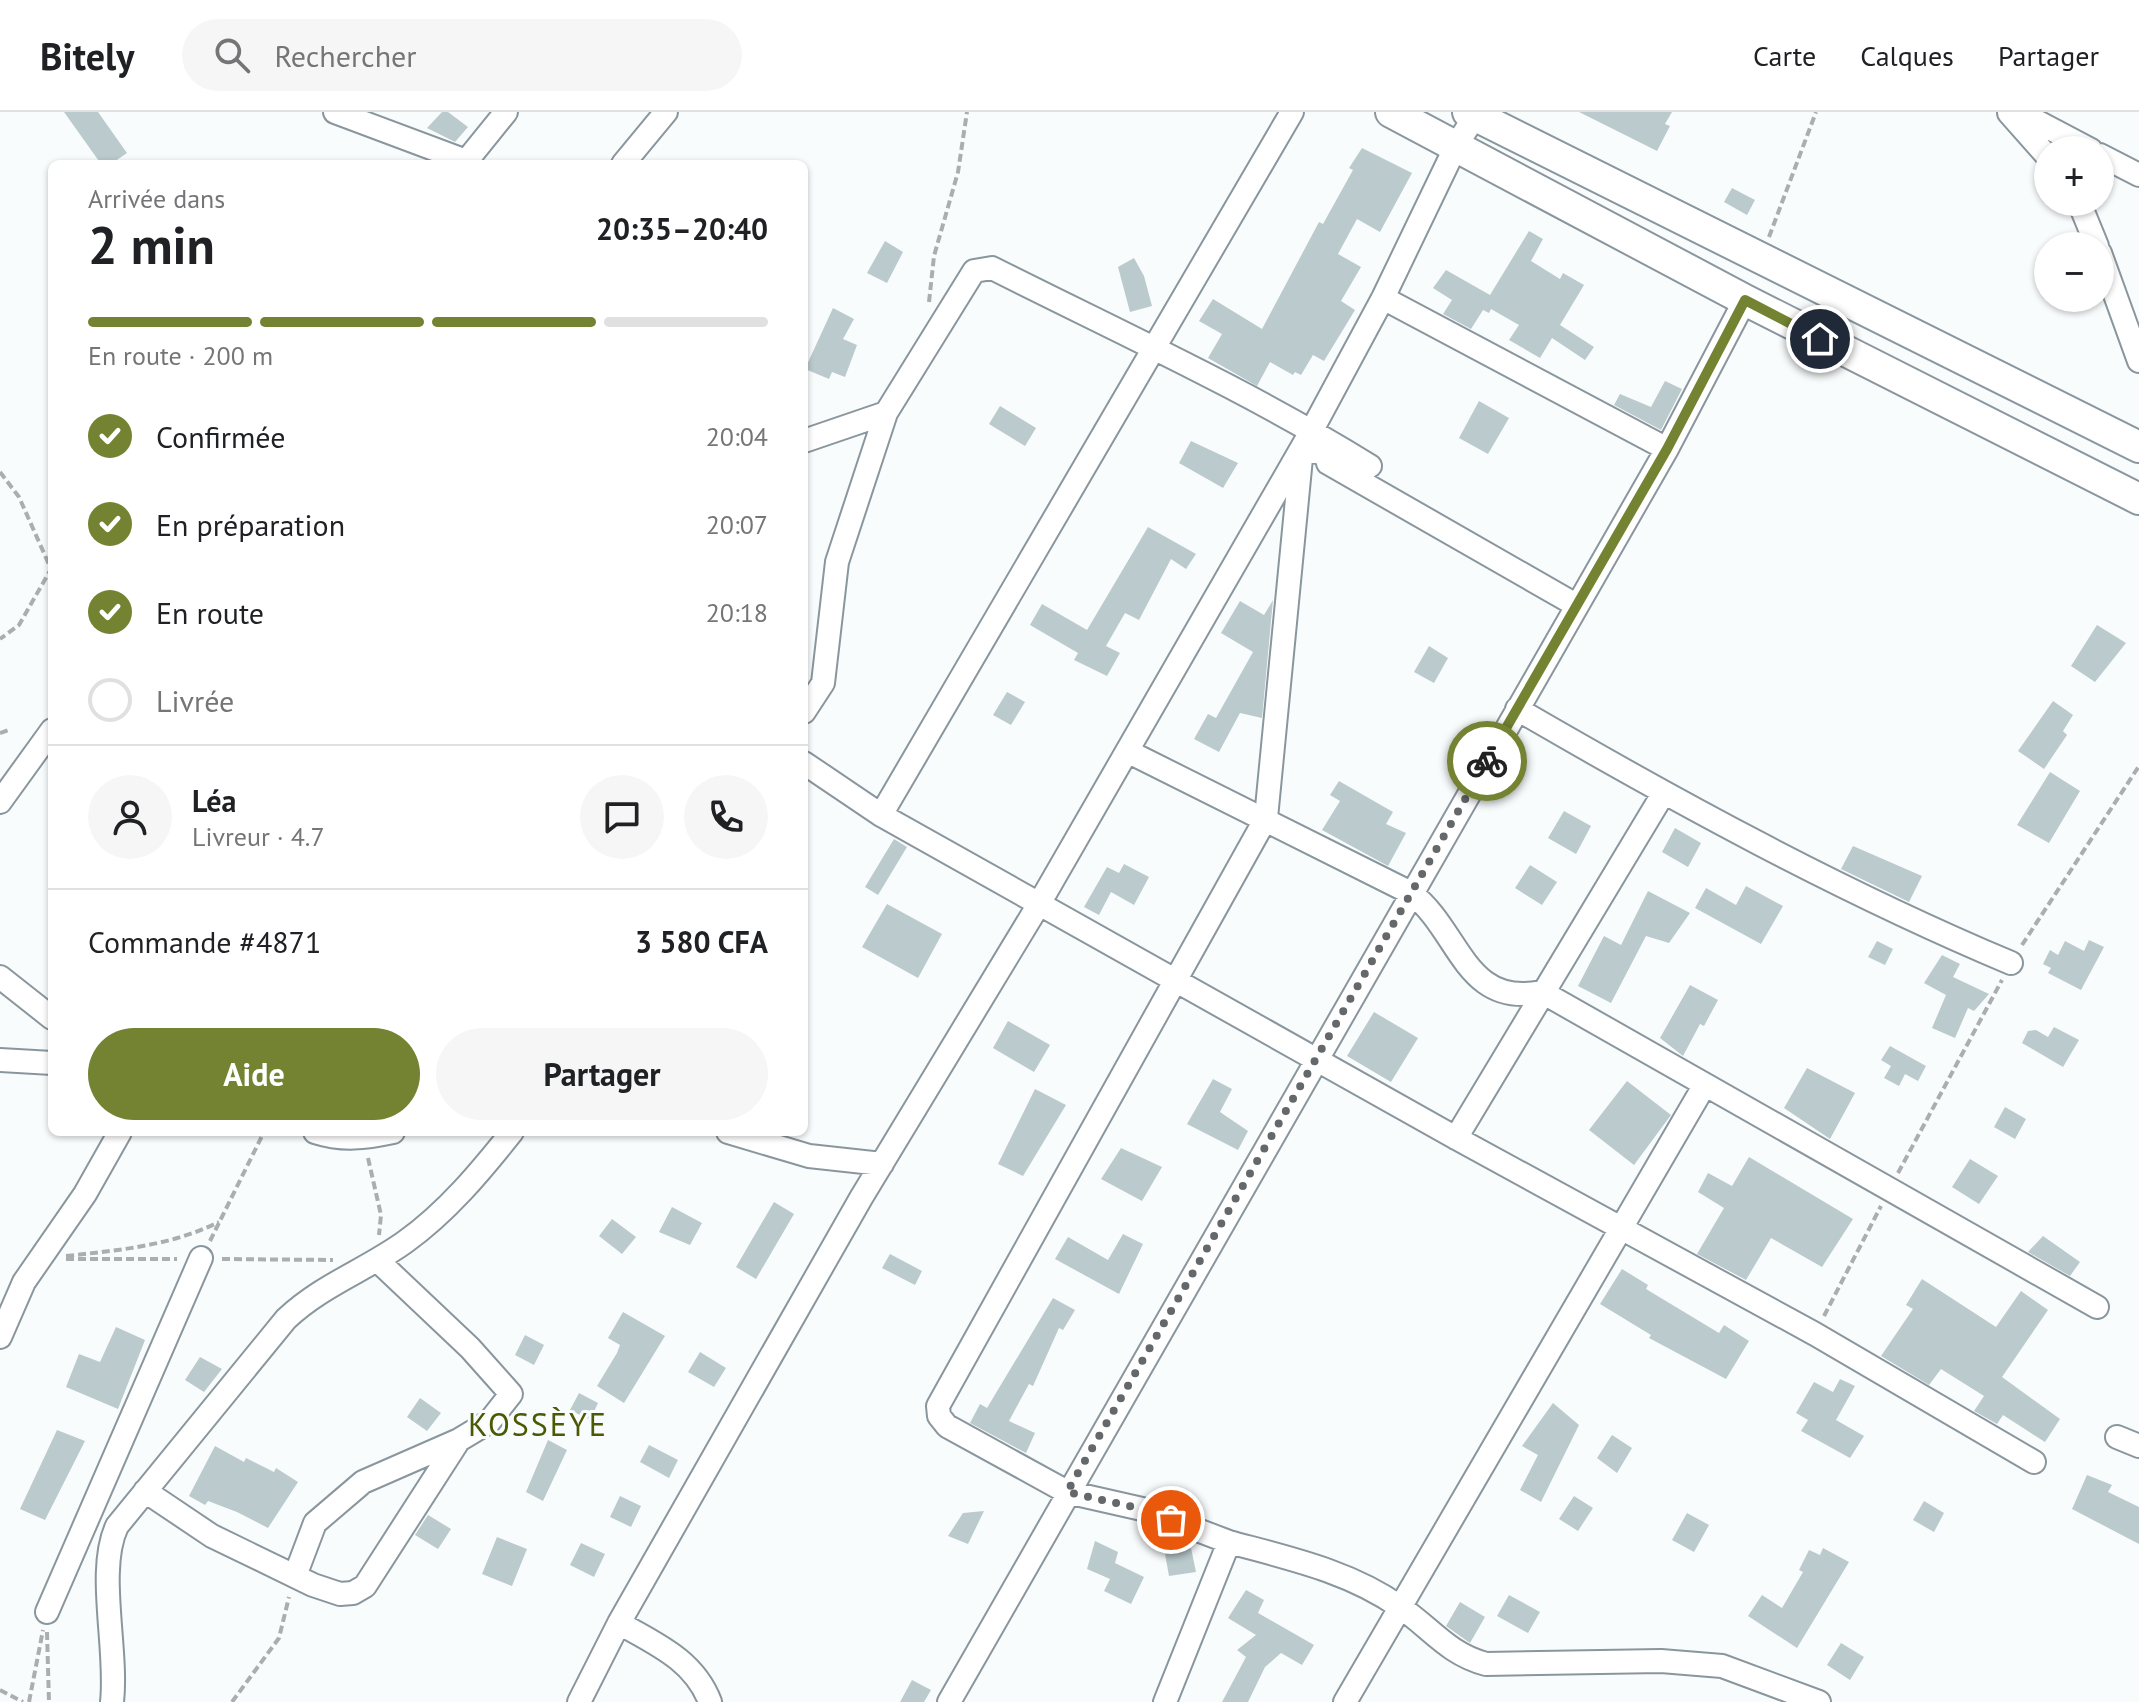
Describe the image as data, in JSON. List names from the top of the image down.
{
  "districts": ["KOSSÈYE"],
  "page": {
    "header": "Bitely",
    "search": "Rechercher",
    "nav": ["Carte", "Calques", "Partager"],
    "map_buttons": ["+", "−"],
    "heading": ["2 min", "Arrivée dans", "20:35–20:40"],
    "panel": [
      "Léa",
      "Livreur · 4.7",
      "Commande #4871",
      "3 580 CFA"
    ],
    "bar": "En route · 200 m",
    "list": [
      ["Confirmée", "20:04"],
      ["En préparation", "20:07"],
      ["En route", "20:18"],
      "Livrée"
    ],
    "buttons": ["Aide", "Partager"]
  }
}
